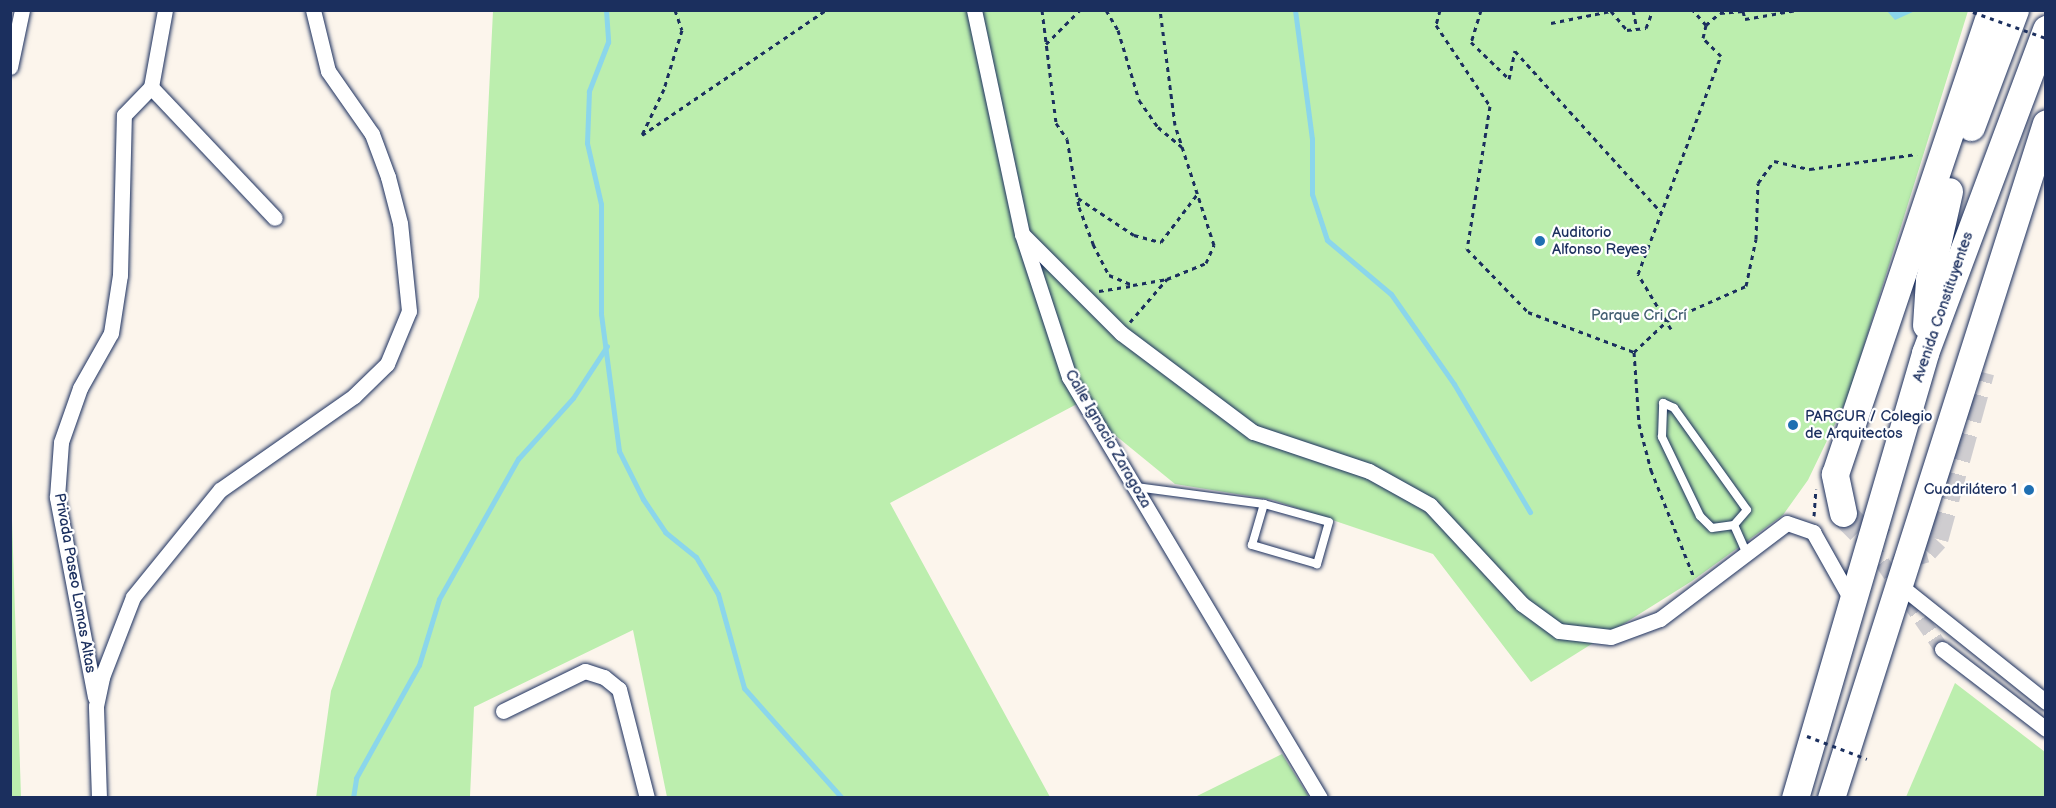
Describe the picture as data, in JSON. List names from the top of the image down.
{
  "streets": {
    "highway": ["Avenida Constituyentes"],
    "street": ["Calle Ignacio Zaragoza", "Privada Paseo Lomas Altas"]
  },
  "parks": ["Parque Cri Crí"],
  "places": ["Auditorio Alfonso Reyes", "PARCUR / Colegio de Arquitectos", "Cuadrilátero 1"]
}
